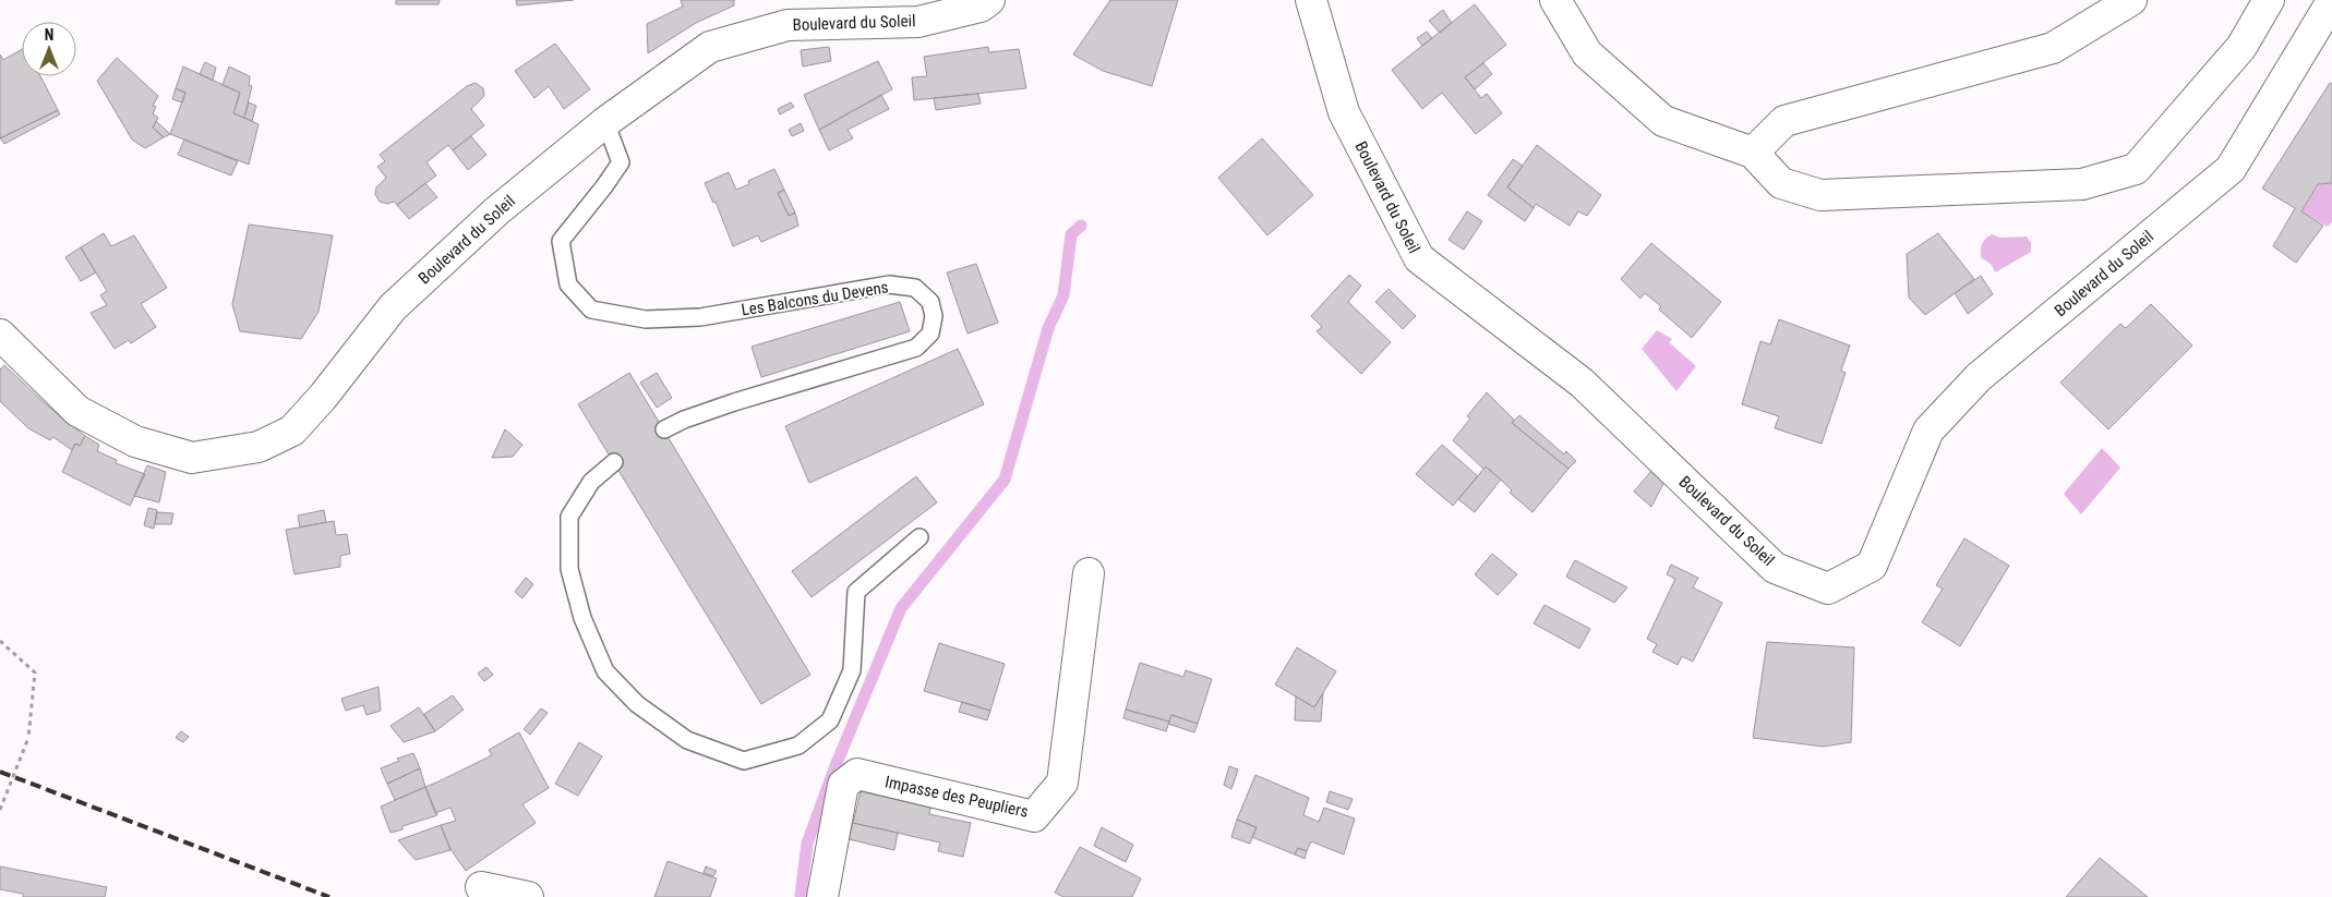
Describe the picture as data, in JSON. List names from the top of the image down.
{
  "streets": {
    "street": ["Boulevard du Soleil", "Impasse des Peupliers"],
    "lane": ["Les Balcons du Devens"]
  },
  "crossings": [
    ["Boulevard du Soleil", "Les Balcons du Devens"]
  ],
  "north": "top"
}
